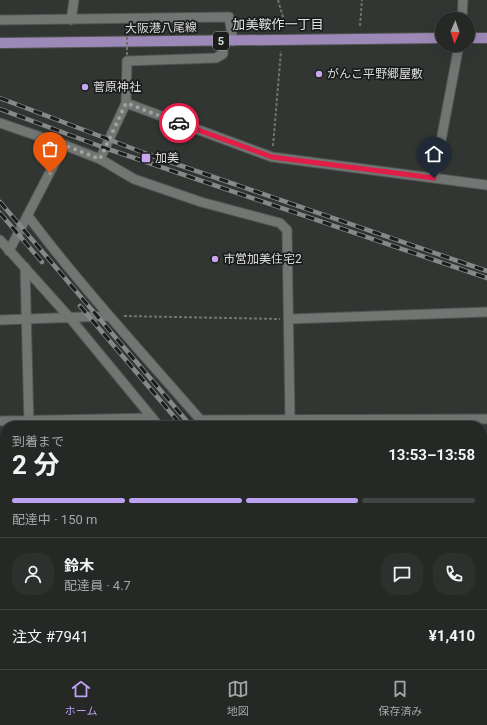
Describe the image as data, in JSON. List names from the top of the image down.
{
  "streets": {
    "main road": ["大阪港八尾線", "5"]
  },
  "districts": ["加美鞍作一丁目"],
  "places": {
    "other": ["がんこ平野郷屋敷", "菅原神社", "市営加美住宅2"],
    "transit": ["加美"]
  },
  "north": "bottom",
  "page": {
    "heading": ["2 分", "到着まで", "13:53–13:58"],
    "panel": [
      "鈴木",
      "配達員 · 4.7",
      "注文 #7941",
      "¥1,410"
    ],
    "bar": "配達中 · 150 m",
    "tabs": ["ホーム", "地図", "保存済み"]
  }
}
